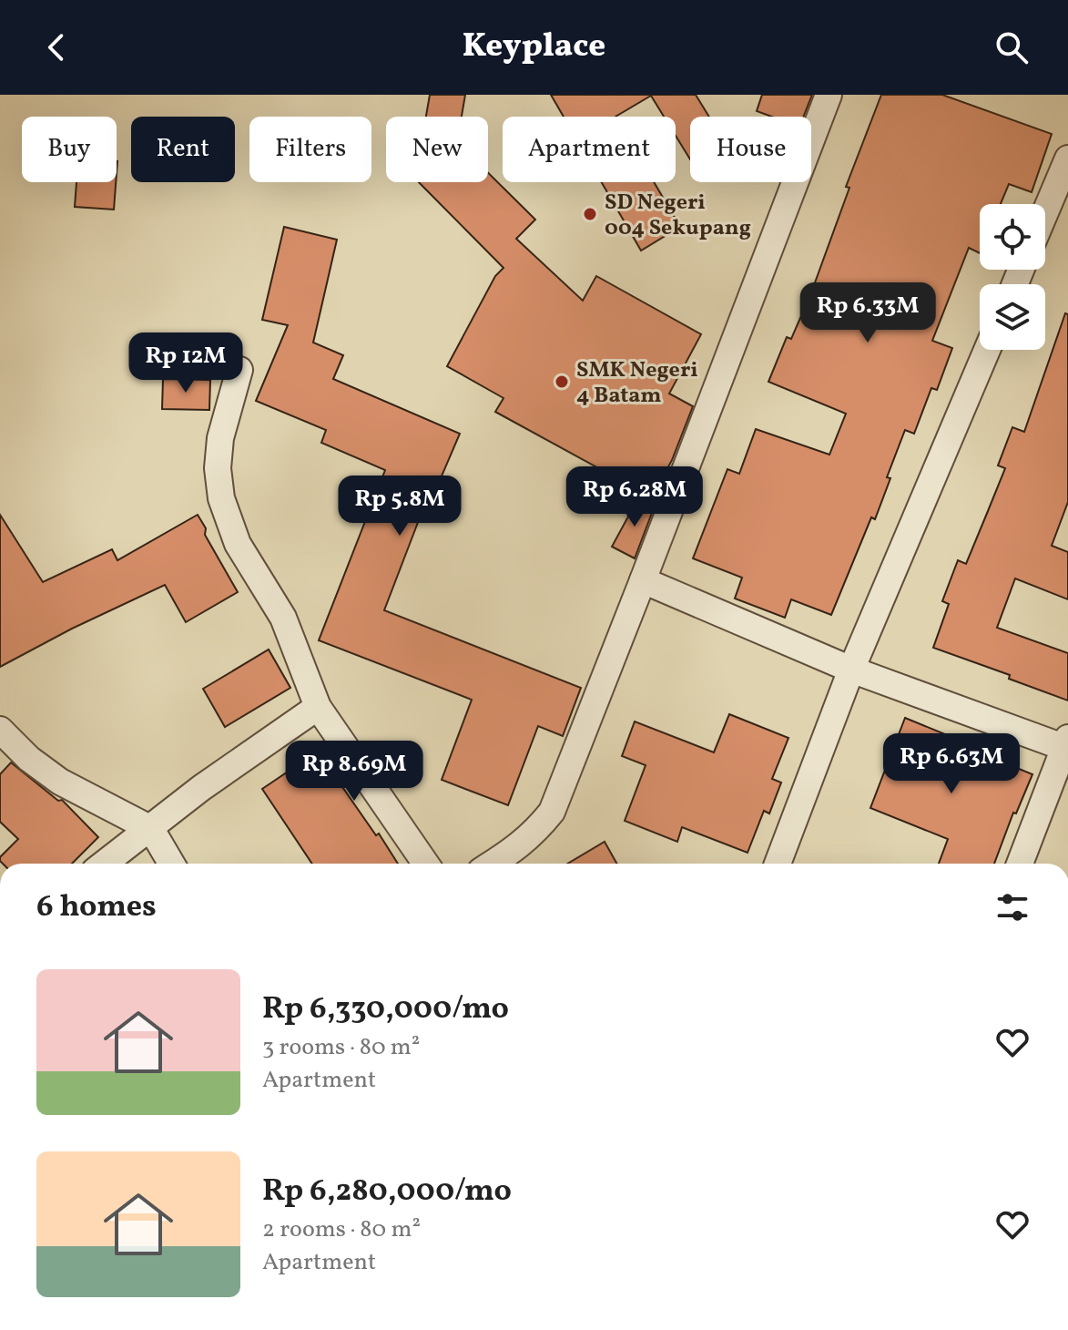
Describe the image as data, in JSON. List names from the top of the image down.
{
  "places": ["SD Negeri 004 Sekupang", "SMK Negeri 4 Batam"],
  "page": {
    "header": "Keyplace",
    "chip": [
      "Buy",
      "Rent",
      "Filters",
      "New",
      "Apartment",
      "House"
    ],
    "price": [
      "Rp 6.33M",
      "Rp 12M",
      "Rp 6.28M",
      "Rp 5.8M",
      "Rp 6.63M",
      "Rp 8.69M"
    ],
    "heading": "6 homes",
    "list": [
      {
        "name": "Rp 6,330,000/mo",
        "note": "3 rooms · 80 m² · Apartment"
      },
      {
        "name": "Rp 6,280,000/mo",
        "note": "2 rooms · 80 m² · Apartment"
      }
    ]
  }
}
